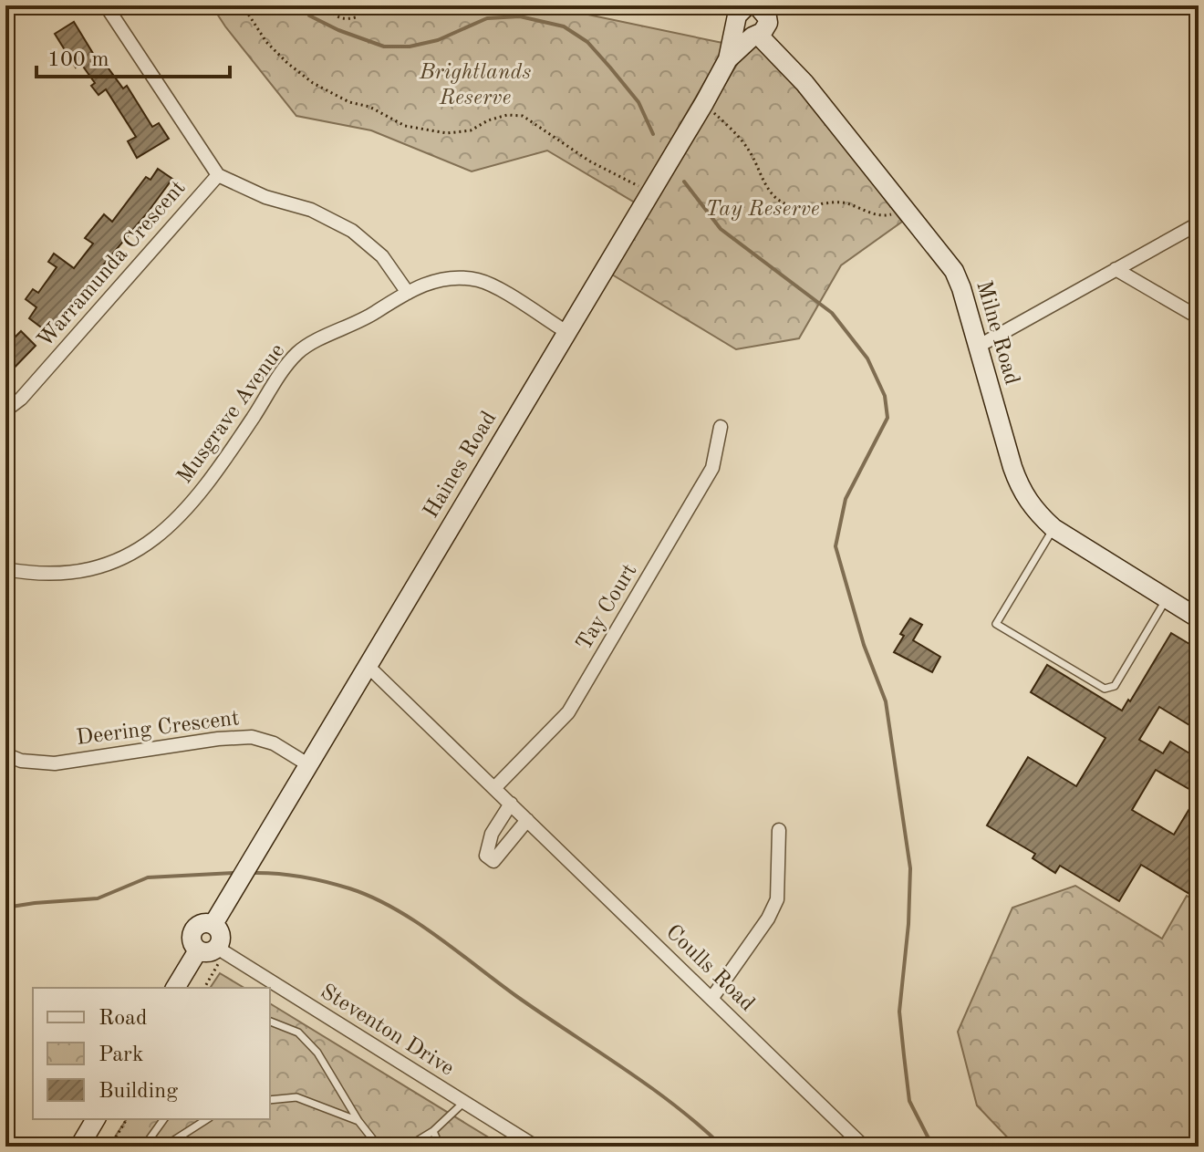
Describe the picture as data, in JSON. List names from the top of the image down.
{
  "streets": {
    "main road": ["Milne Road", "Haines Road"],
    "street": [
      "Warramunda Crescent",
      "Musgrave Avenue",
      "Tay Court",
      "Deering Crescent",
      "Coulls Road",
      "Steventon Drive"
    ]
  },
  "crossings": [
    ["Musgrave Avenue", "Haines Road"],
    ["Haines Road", "Deering Crescent"],
    ["Haines Road", "Coulls Road"],
    ["Haines Road", "Steventon Drive"],
    ["Tay Court", "Coulls Road"]
  ],
  "parks": ["Brightlands Reserve", "Tay Reserve"],
  "legend": ["Road", "Park", "Building"],
  "scale_bar": "100 m"
}
